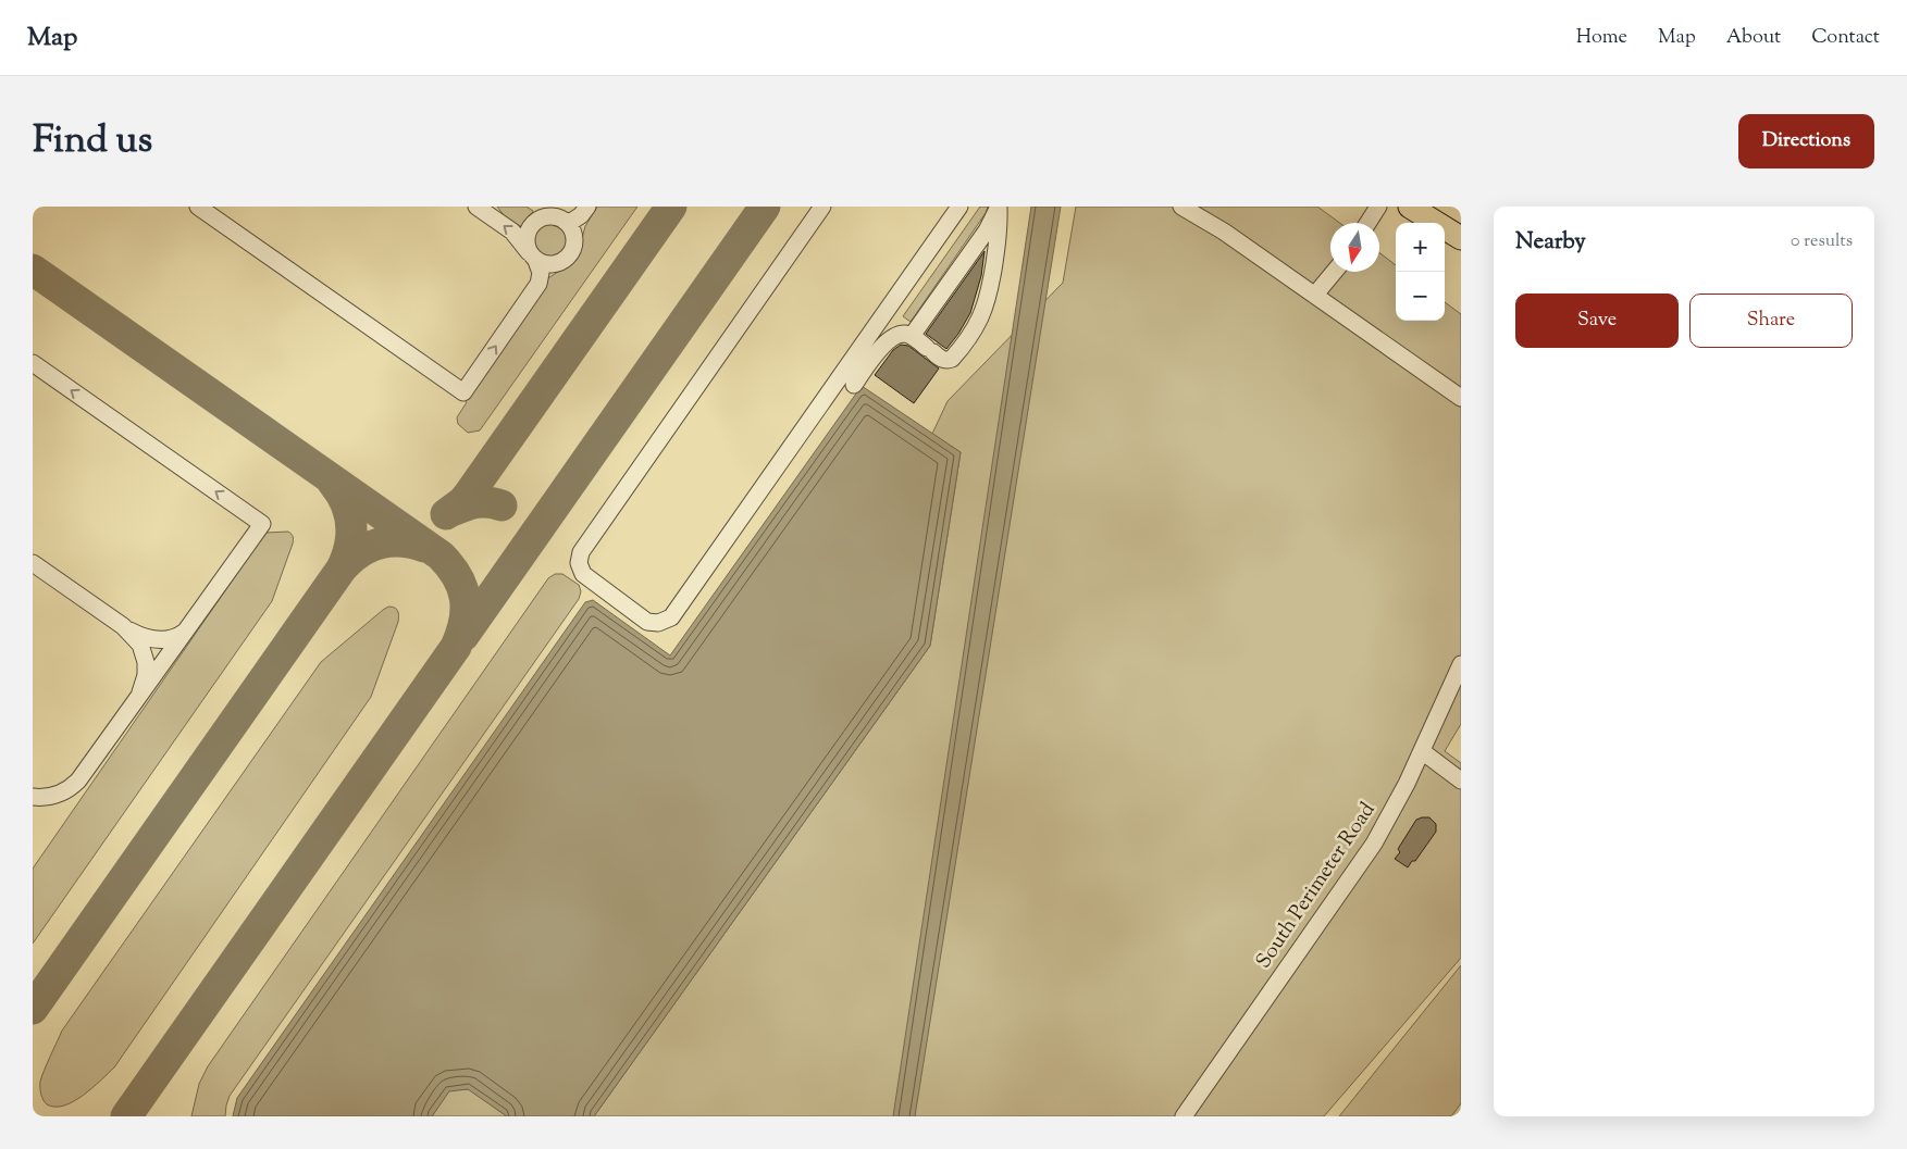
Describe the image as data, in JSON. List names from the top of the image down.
{
  "streets": {
    "lane": ["South Perimeter Road"]
  },
  "north": "bottom",
  "page": {
    "header": "Map",
    "nav": [
      "Home",
      "Map",
      "About",
      "Contact"
    ],
    "title": "Find us",
    "buttons": [
      "Directions",
      ["Save", "Share"]
    ],
    "heading": ["Nearby", "0 results"],
    "map_buttons": ["+", "−"]
  }
}
